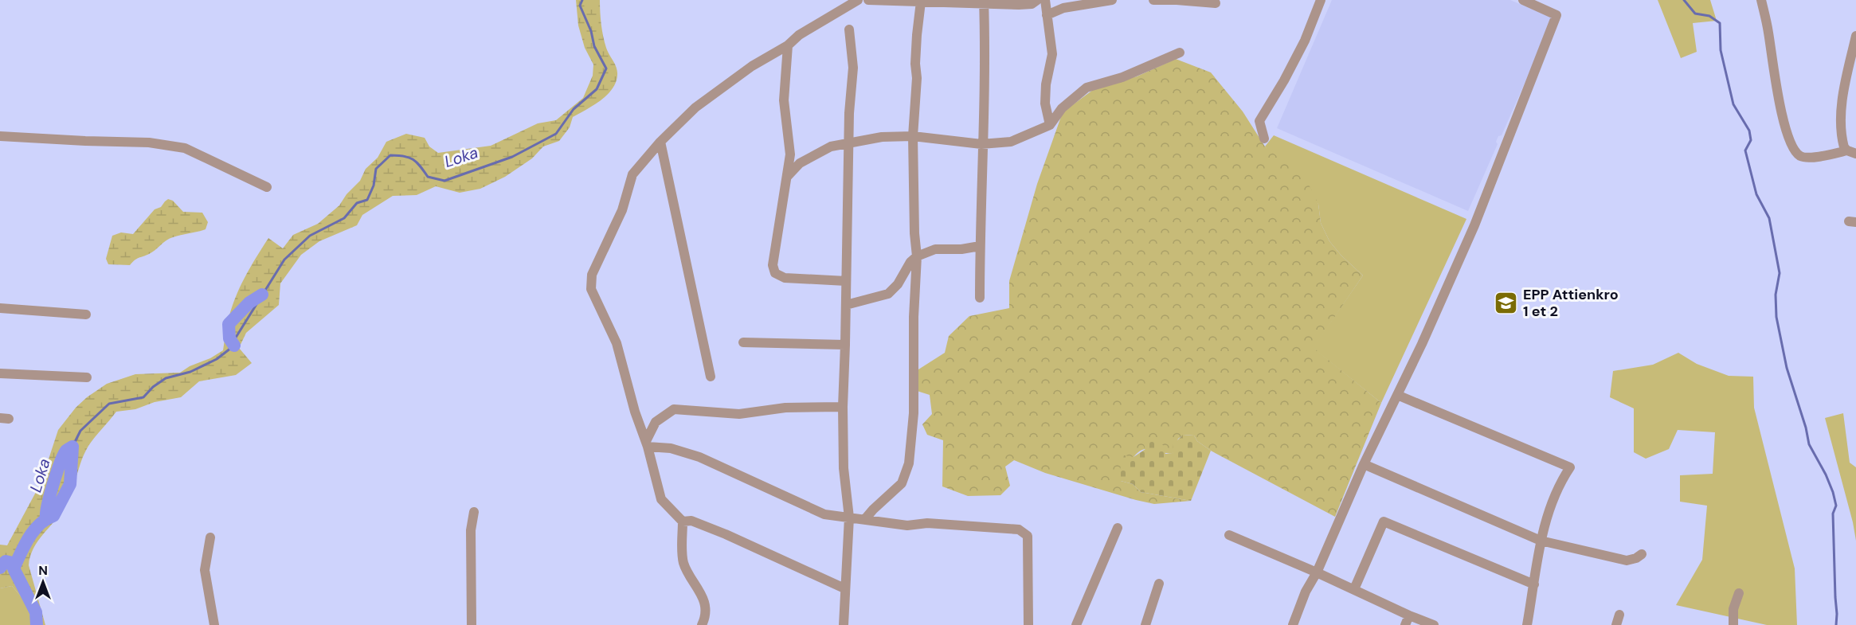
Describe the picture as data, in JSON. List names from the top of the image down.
{
  "water": ["Loka"],
  "places": {
    "school or university": ["EPP Attienkro 1 et 2"]
  },
  "north": "top"
}
